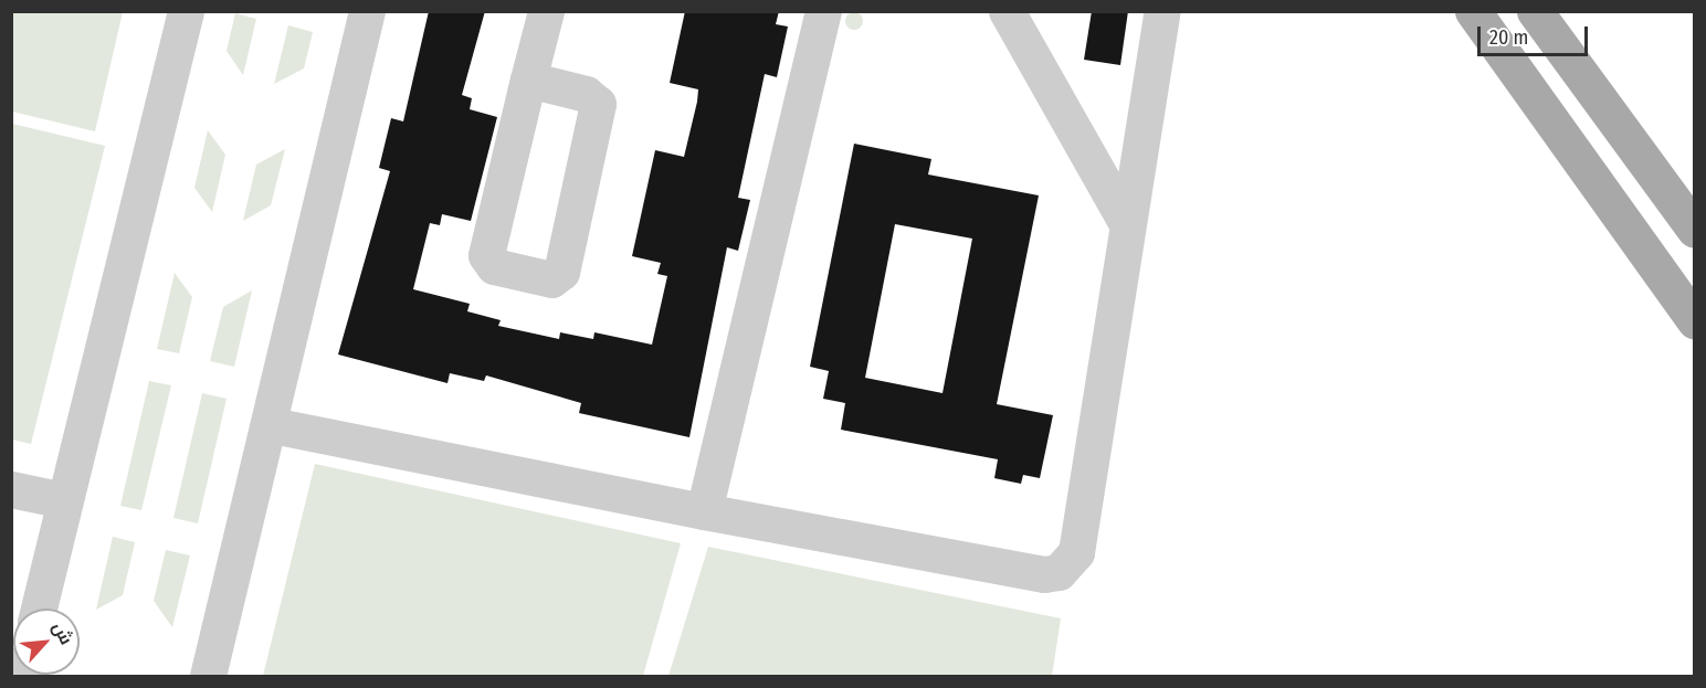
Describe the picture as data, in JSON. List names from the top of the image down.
{
  "scale_bar": "20 m",
  "north": "top right"
}
